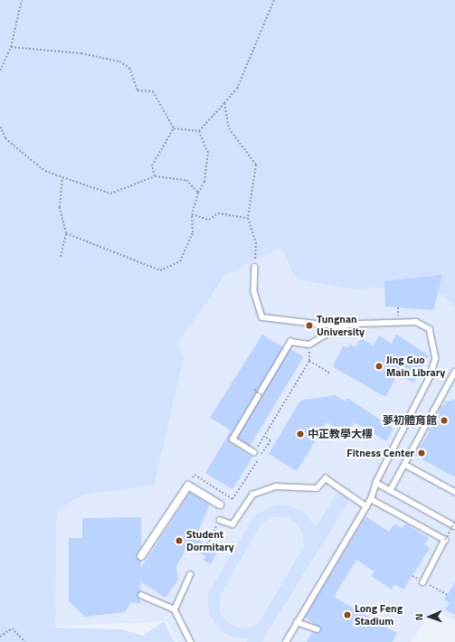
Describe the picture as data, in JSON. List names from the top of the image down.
{
  "places": [
    "Tungnan University",
    "Jing Guo Main Library",
    "夢初體育館",
    "中正教學大樓",
    "Fitness Center",
    "Student Dormitary",
    "Long Feng Stadium"
  ],
  "north": "left"
}
